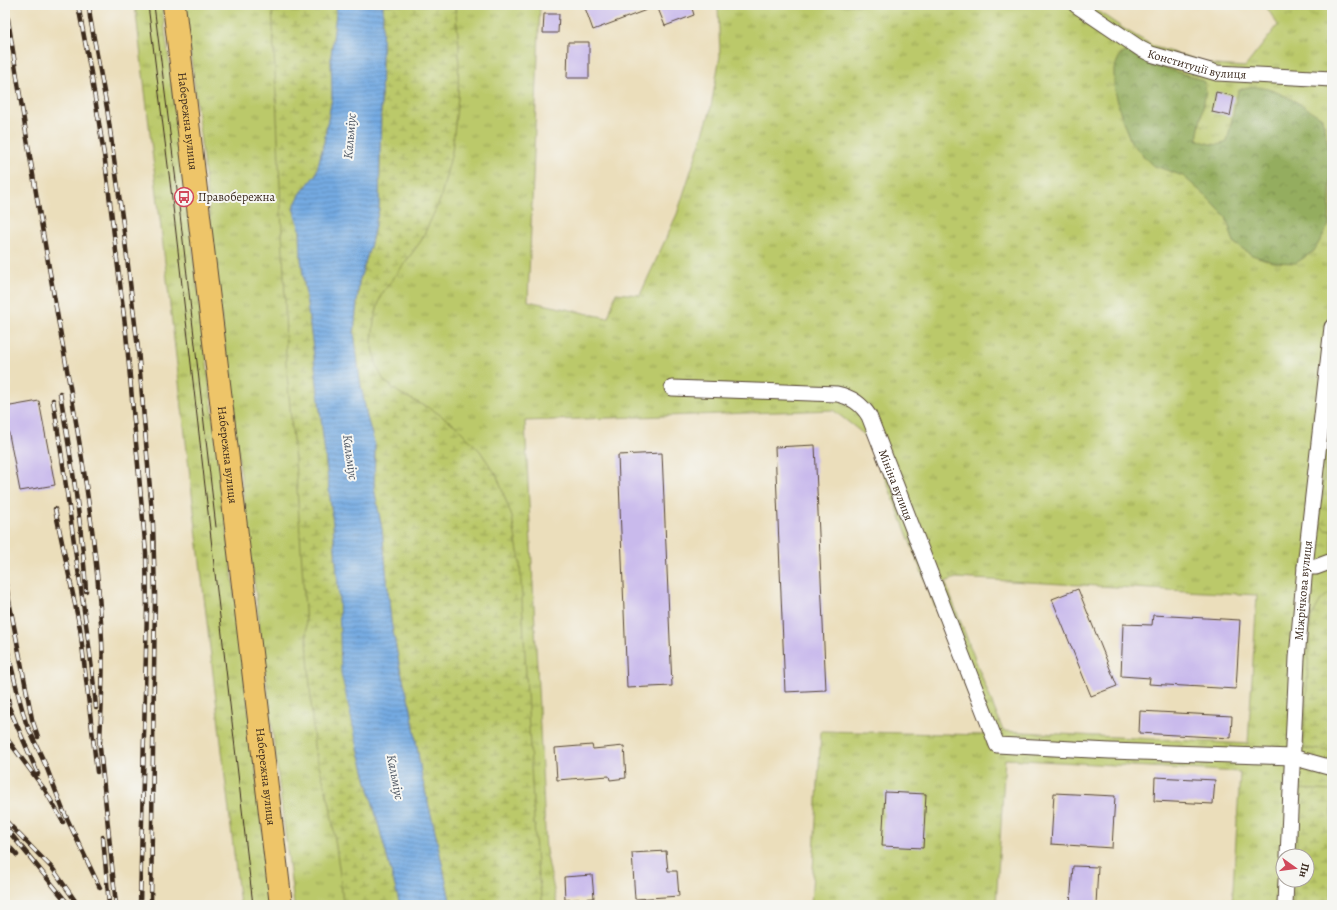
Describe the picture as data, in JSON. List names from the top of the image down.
{
  "streets": {
    "highway": ["Набережна вулиця"],
    "street": ["Конституції вулиця", "Мініна вулиця", "Міжрічкова вулиця"]
  },
  "crossings": [
    ["Мініна вулиця", "Міжрічкова вулиця"]
  ],
  "water": ["Кальміус"],
  "places": {
    "bus stop": ["Правобережна"]
  },
  "north": "right"
}
